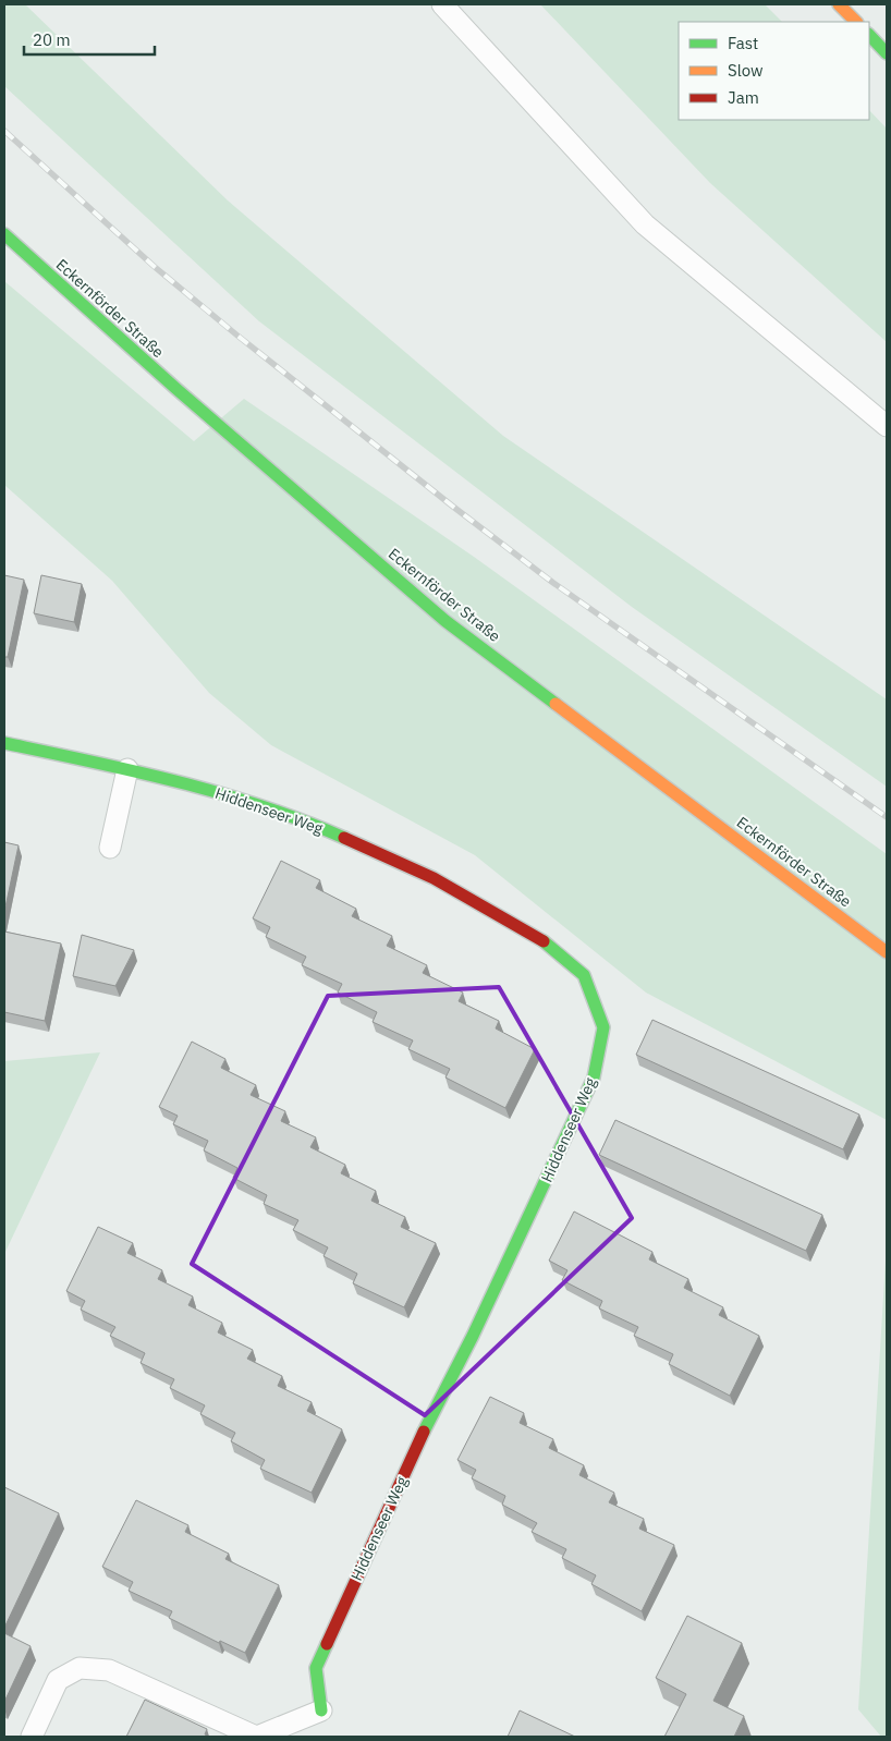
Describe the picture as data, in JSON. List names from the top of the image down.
{
  "streets": {
    "main road": ["Eckernförder Straße", "Hiddenseer Weg"]
  },
  "legend": ["Fast", "Slow", "Jam"],
  "scale_bar": "20 m"
}
